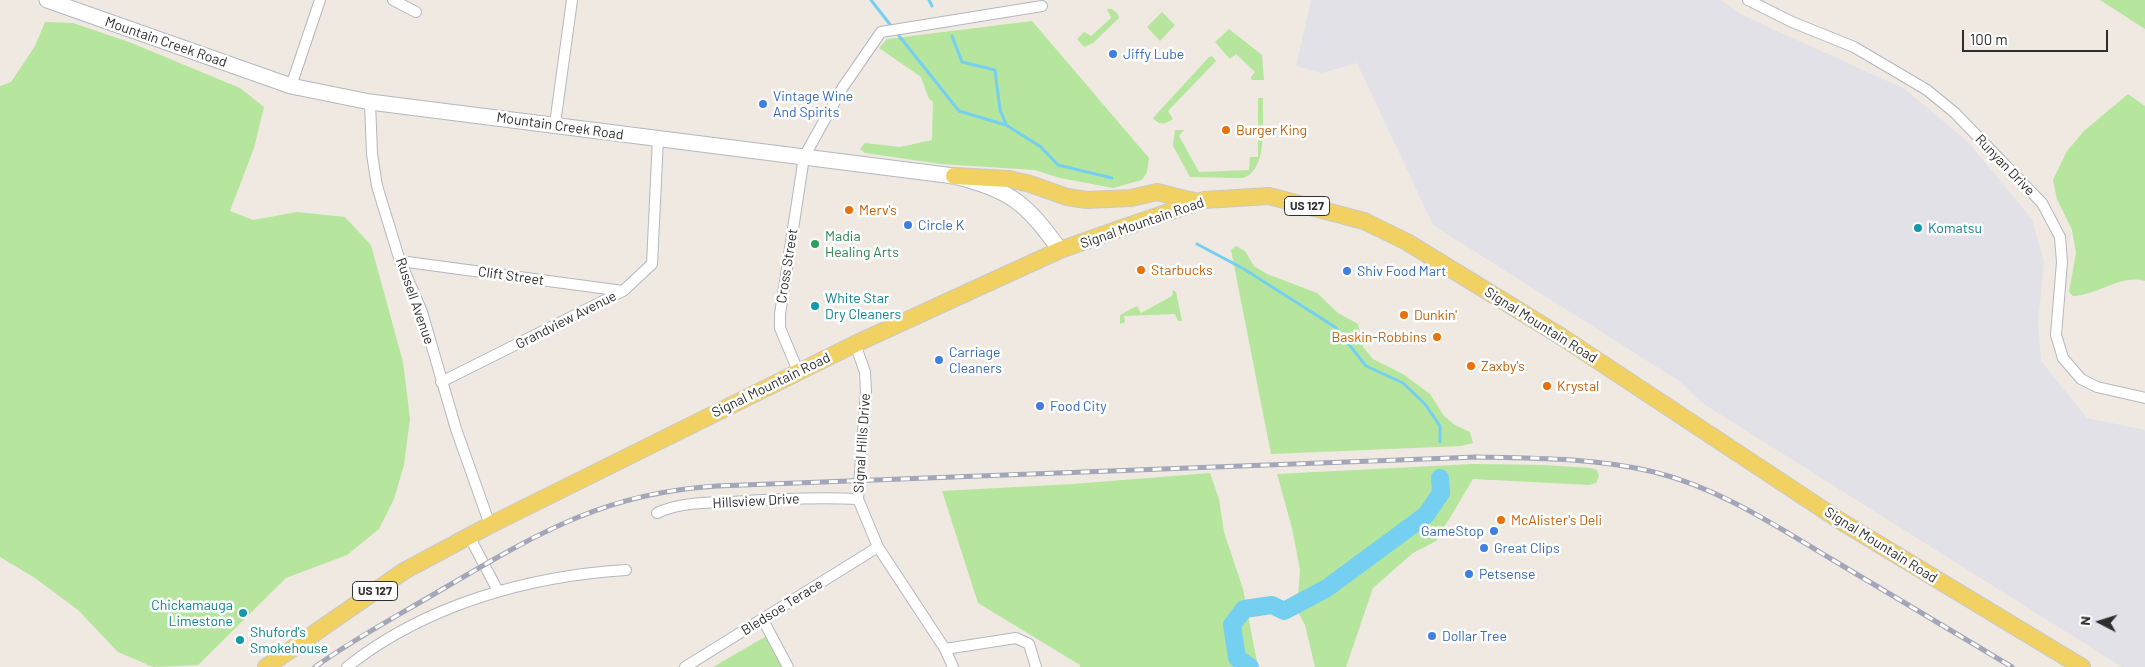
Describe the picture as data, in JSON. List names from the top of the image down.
{
  "streets": {
    "main road": ["Mountain Creek Road", "US 127", "Signal Mountain Road"],
    "street": [
      "Runyan Drive",
      "Cross Street",
      "Clift Street",
      "Russell Avenue",
      "Grandview Avenue",
      "Signal Hills Drive",
      "Hillsview Drive",
      "Bledsoe Terace"
    ]
  },
  "crossings": [
    ["Mountain Creek Road", "Signal Mountain Road"],
    ["Mountain Creek Road", "Cross Street"],
    ["Mountain Creek Road", "Russell Avenue"],
    ["Mountain Creek Road", "Grandview Avenue"],
    ["Signal Mountain Road", "Cross Street"],
    ["Signal Mountain Road", "Russell Avenue"],
    ["Signal Mountain Road", "Signal Hills Drive"],
    ["Clift Street", "Russell Avenue"],
    ["Clift Street", "Grandview Avenue"],
    ["Russell Avenue", "Grandview Avenue"],
    ["Signal Hills Drive", "Hillsview Drive"],
    ["Signal Hills Drive", "Bledsoe Terace"]
  ],
  "places": [
    "Jiffy Lube",
    "Vintage Wine And Spirits",
    "Burger King",
    "Merv's",
    "Circle K",
    "Komatsu",
    "Madia Healing Arts",
    "Starbucks",
    "Shiv Food Mart",
    "White Star Dry Cleaners",
    "Dunkin'",
    "Baskin-Robbins",
    "Carriage Cleaners",
    "Zaxby's",
    "Krystal",
    "Food City",
    "McAlister's Deli",
    "GameStop",
    "Great Clips",
    "Petsense",
    "Chickamauga Limestone",
    "Dollar Tree",
    "Shuford's Smokehouse"
  ],
  "scale_bar": "100 m",
  "north": "left"
}
